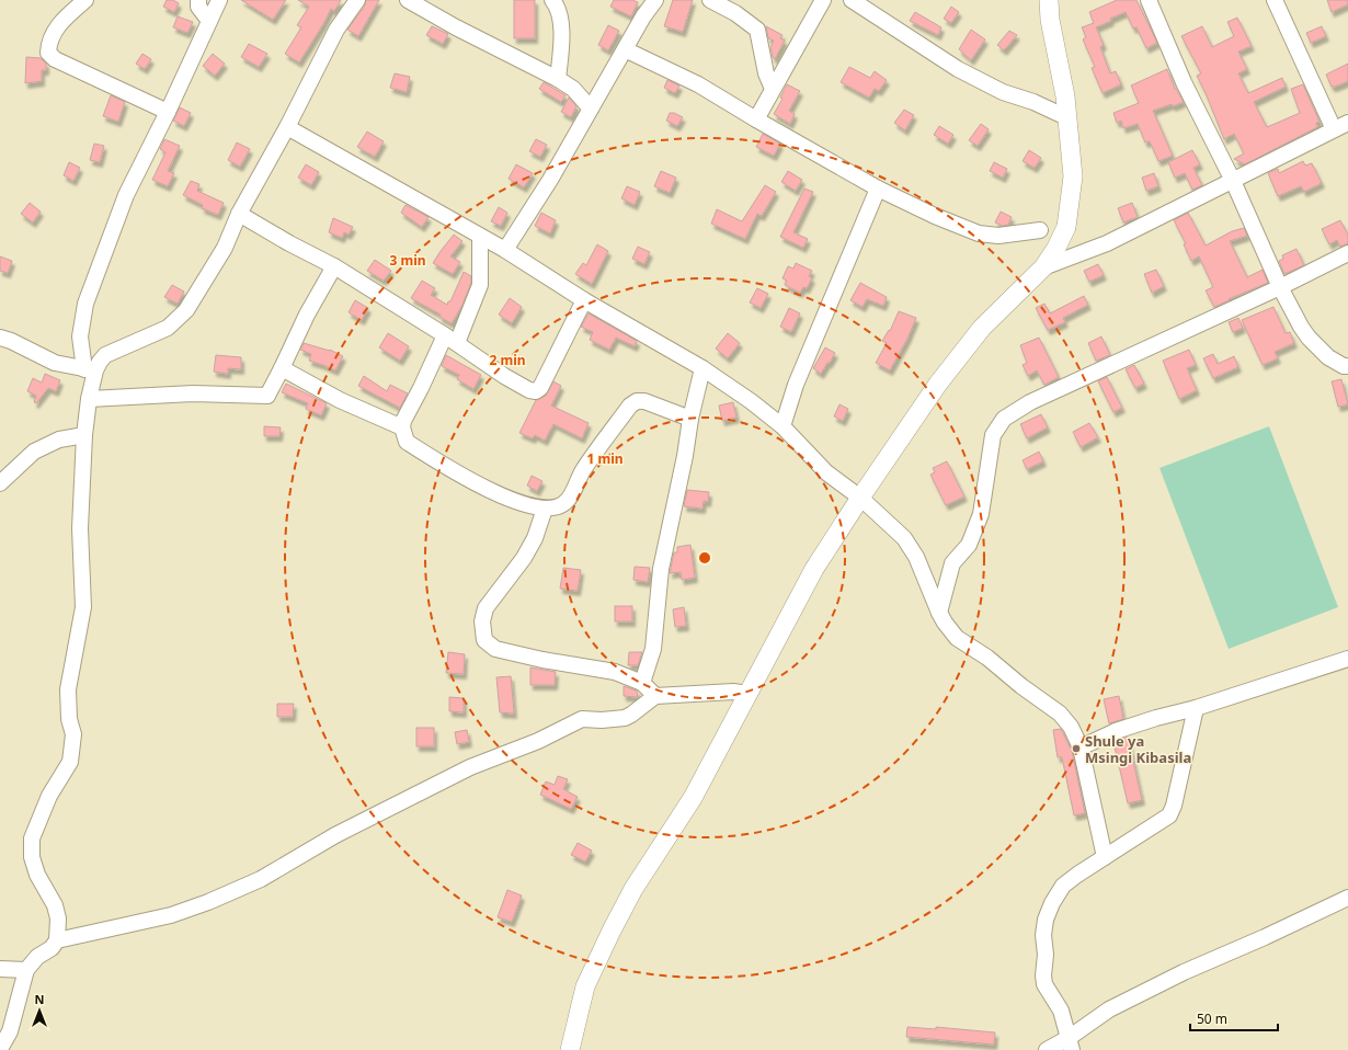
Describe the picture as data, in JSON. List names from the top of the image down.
{
  "places": ["Shule ya Msingi Kibasila"],
  "scale_bar": "50 m",
  "north": "top",
  "rings": ["3 min", "2 min", "1 min"]
}
